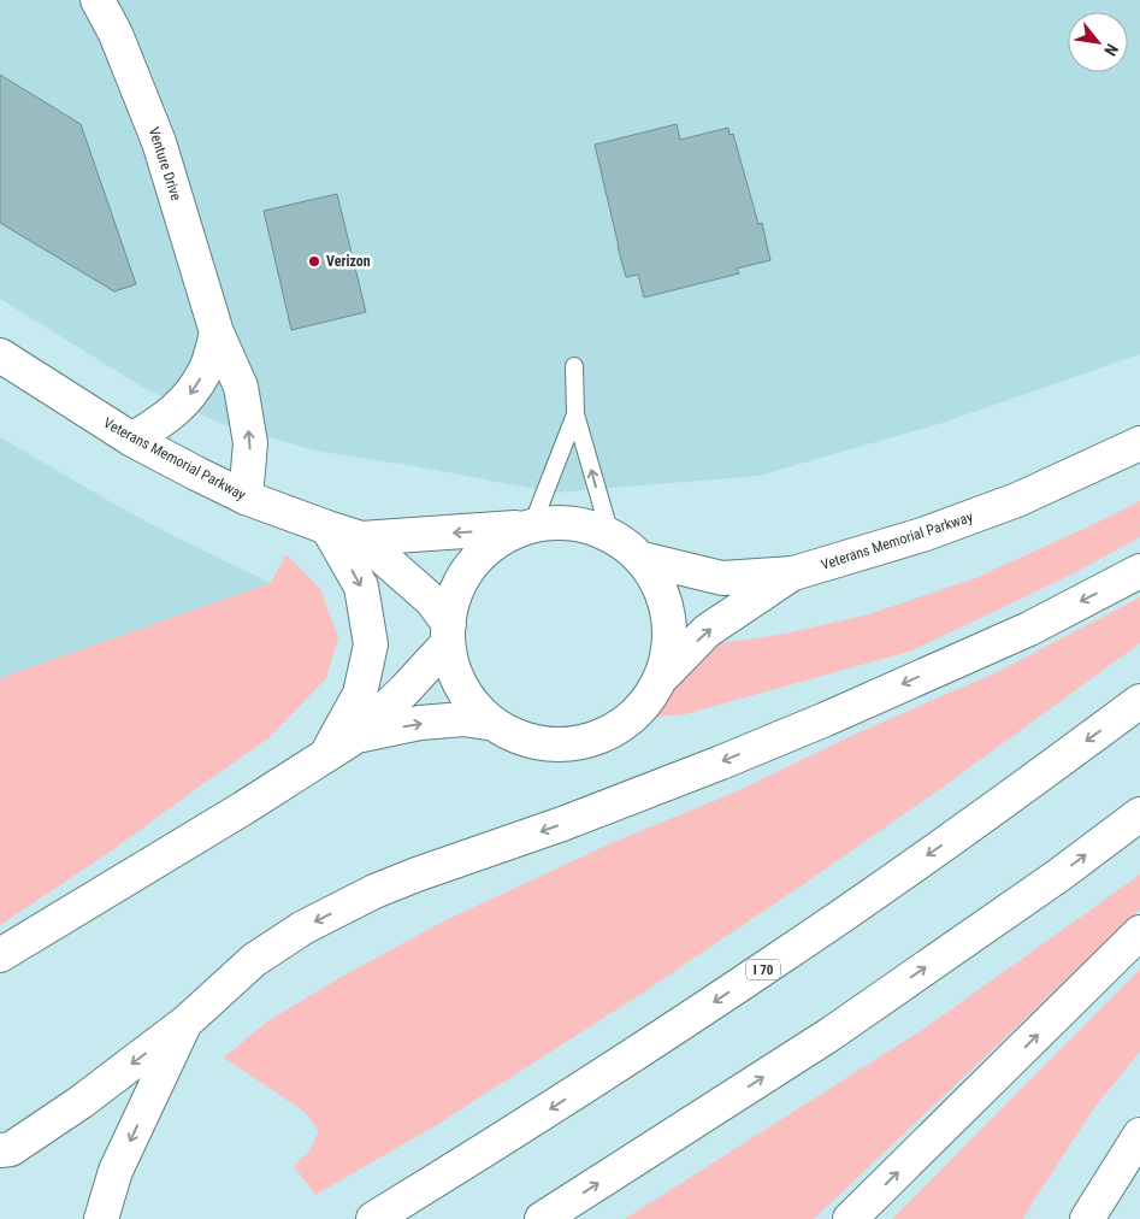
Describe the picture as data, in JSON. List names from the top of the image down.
{
  "streets": {
    "main road": ["Venture Drive", "Veterans Memorial Parkway", "I 70"]
  },
  "crossings": [
    ["Venture Drive", "Veterans Memorial Parkway"]
  ],
  "places": ["Verizon"],
  "north": "bottom right"
}
